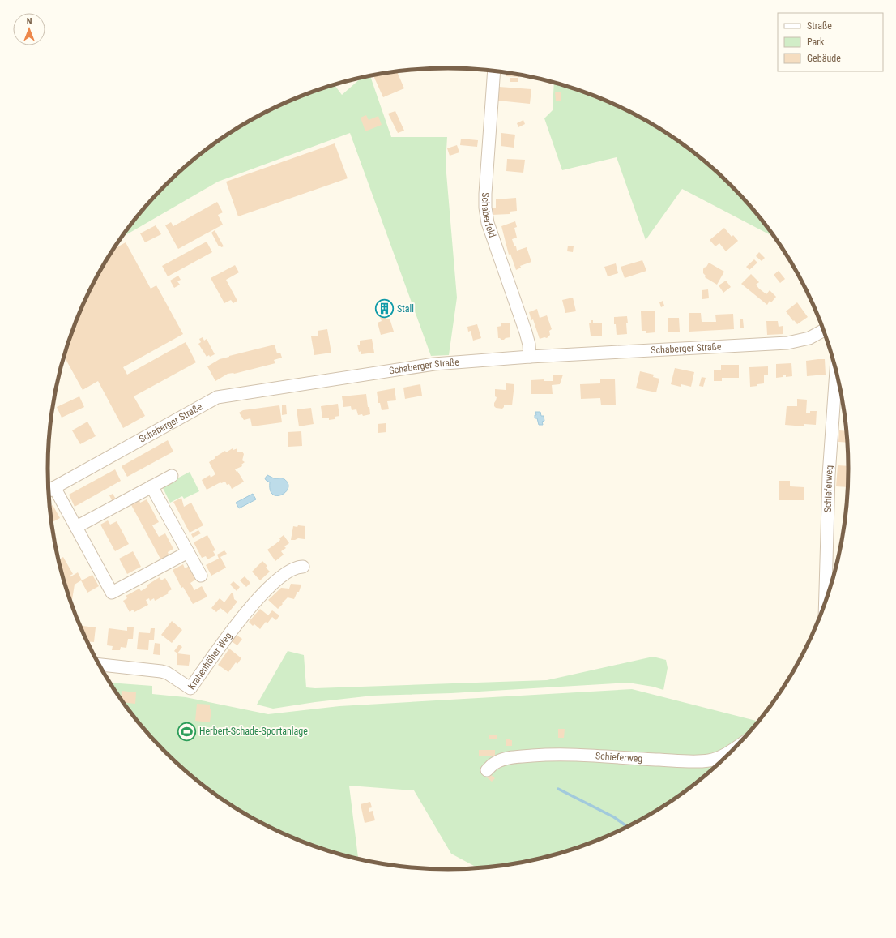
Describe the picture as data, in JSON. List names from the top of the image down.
{
  "streets": {
    "street": [
      "Schaberfeld",
      "Schaberger Straße",
      "Schieferweg",
      "Krahenhöher Weg"
    ]
  },
  "crossings": [
    ["Schaberfeld", "Schaberger Straße"]
  ],
  "places": {
    "building": ["Stall"],
    "sports": ["Herbert-Schade-Sportanlage"]
  },
  "legend": ["Straße", "Park", "Gebäude"],
  "north": "top"
}
